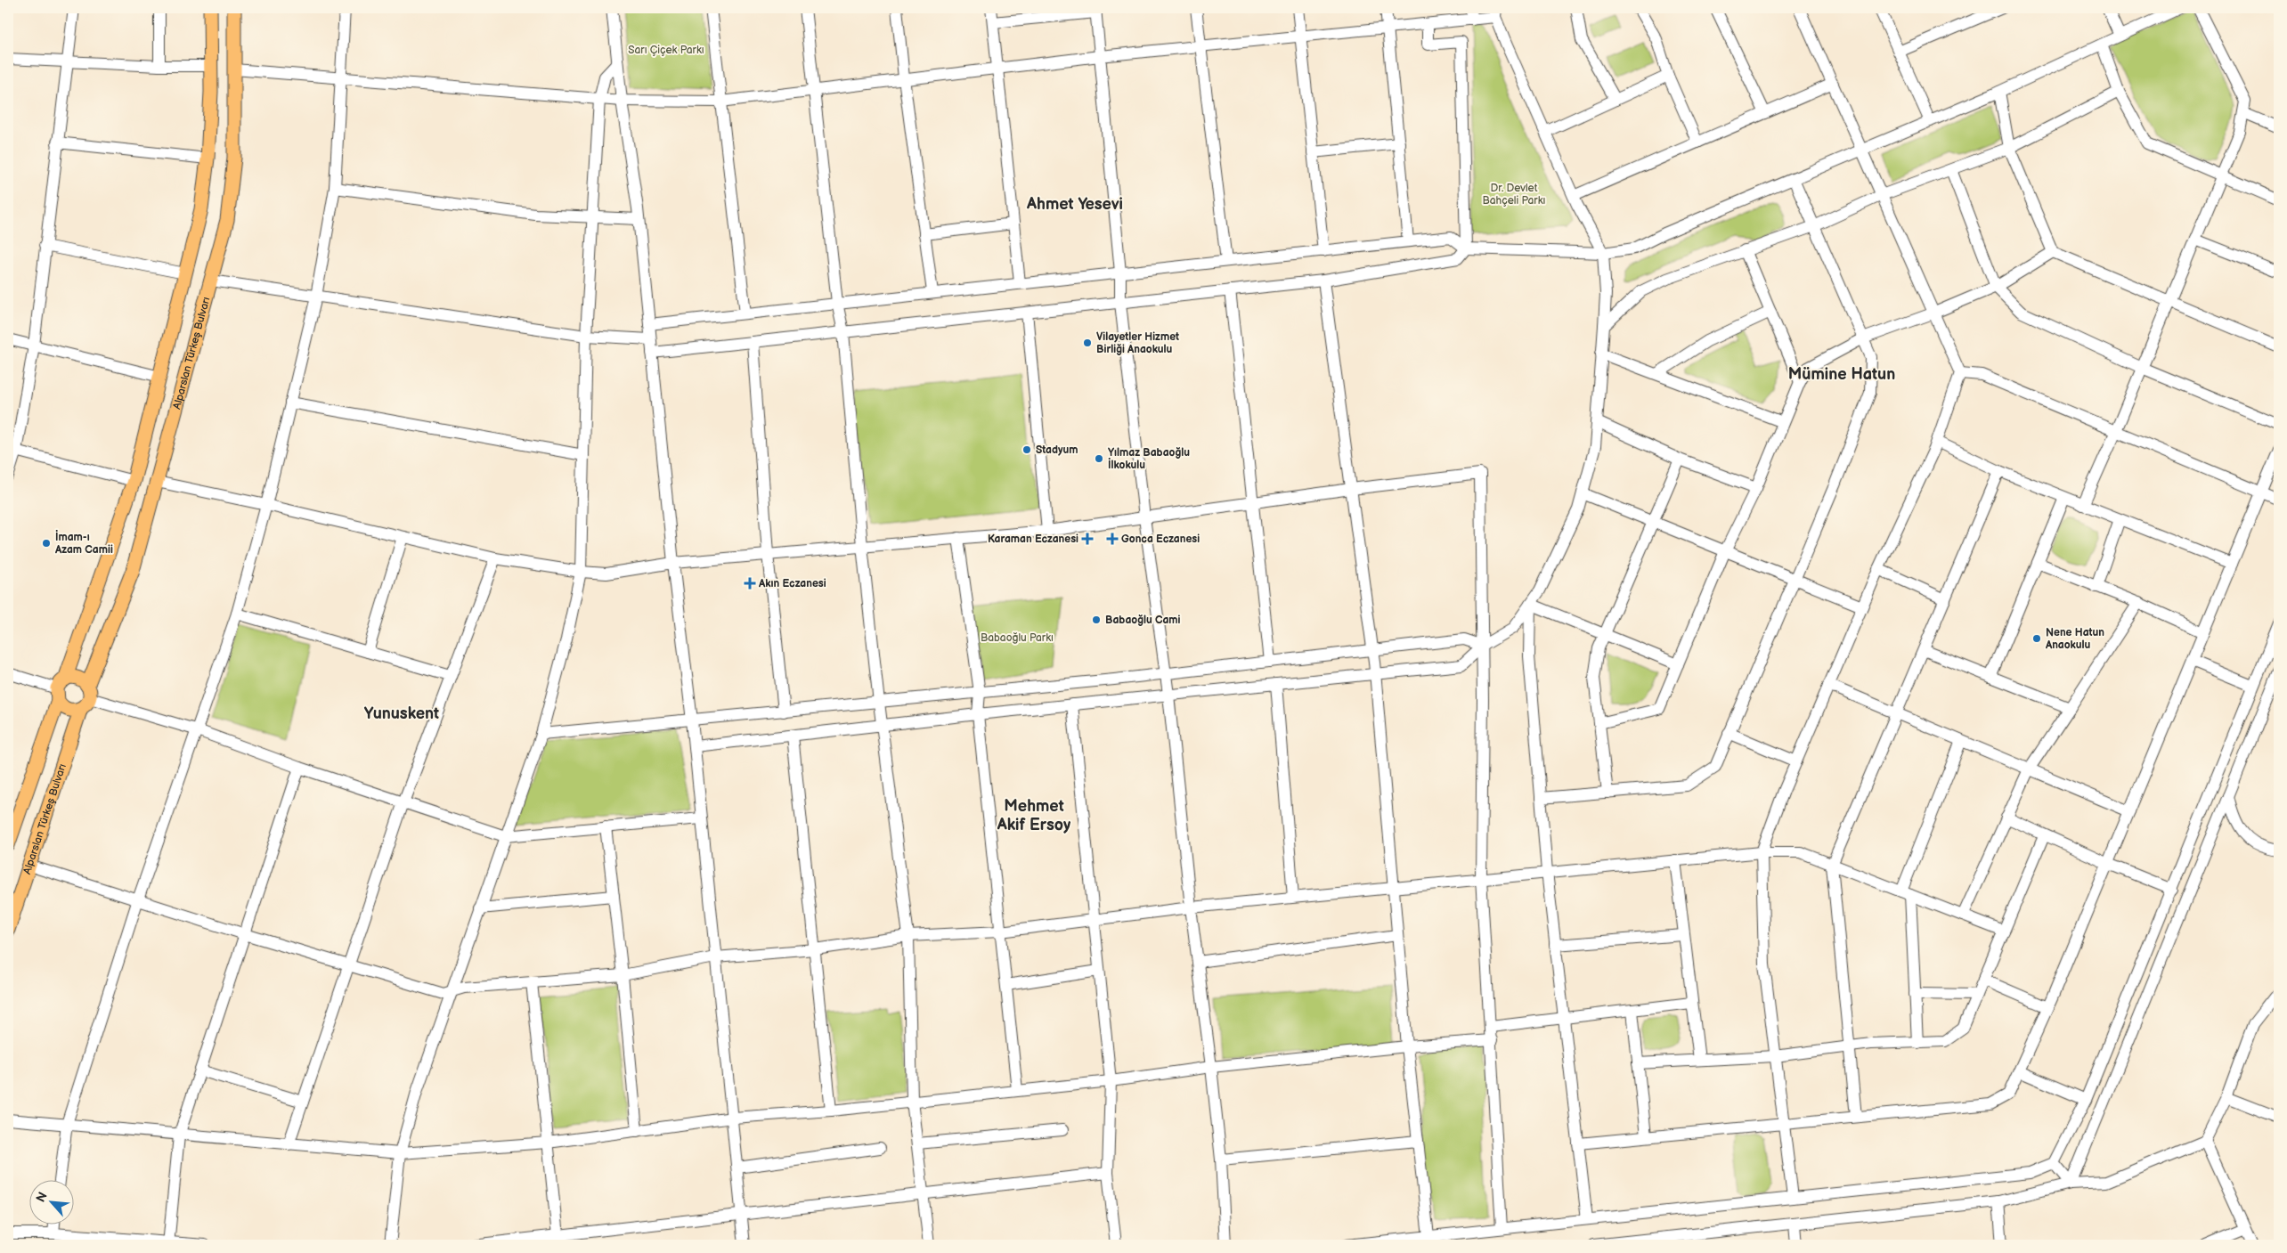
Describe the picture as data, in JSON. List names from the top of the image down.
{
  "streets": {
    "main road": ["Alparslan Türkeş Bulvarı"]
  },
  "districts": [
    "Ahmet Yesevi",
    "Mümine Hatun",
    "Yunuskent",
    "Mehmet Akif Ersoy"
  ],
  "parks": ["Sarı Çiçek Parkı", "Dr. Devlet Bahçeli Parkı", "Babaoğlu Parkı"],
  "places": {
    "other": [
      "Vilayetler Hizmet Birliği Anaokulu",
      "Stadyum",
      "Yılmaz Babaoğlu İlkokulu",
      "İmam-ı Azam Camii",
      "Babaoğlu Cami",
      "Nene Hatun Anaokulu"
    ],
    "health": ["Karaman Eczanesi", "Gonca Eczanesi", "Akın Eczanesi"]
  },
  "north": "top left"
}
